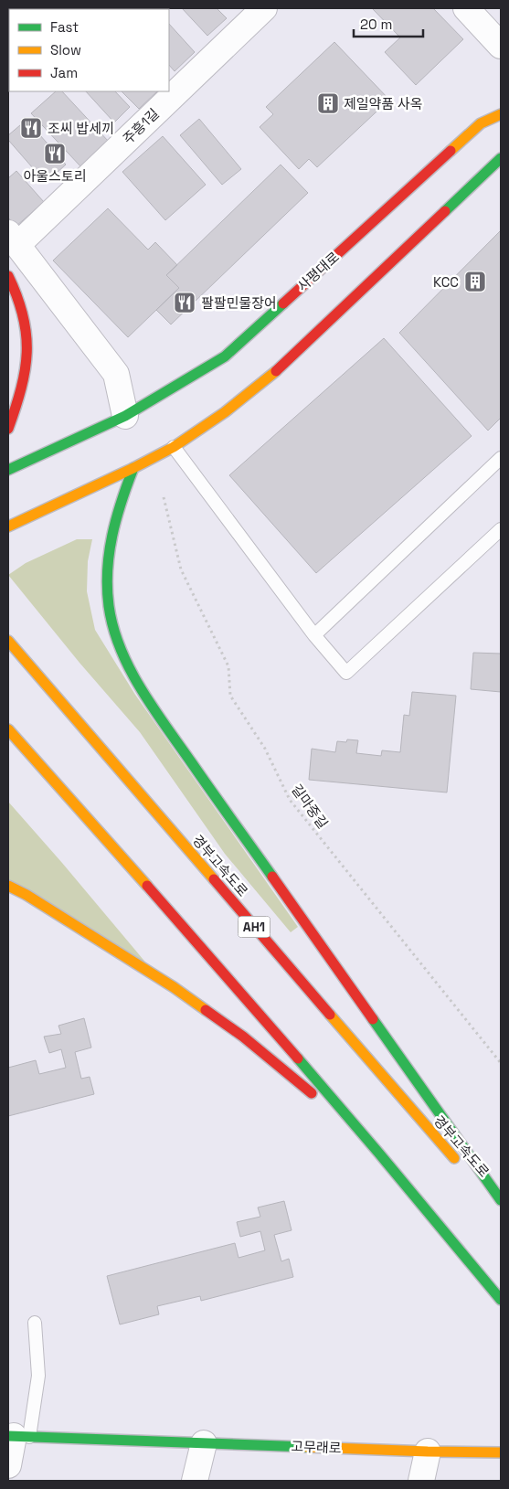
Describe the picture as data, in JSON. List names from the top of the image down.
{
  "streets": {
    "main road": [
      "사평대로",
      "경부고속도로",
      "AH1",
      "고무래로"
    ],
    "street": ["주흥1길"],
    "path": ["길마중길"]
  },
  "places": {
    "building": ["제일약품 사옥", "KCC"],
    "restaurant": ["조씨 밥세끼", "아울스토리", "팔팔민물장어"]
  },
  "legend": ["Fast", "Slow", "Jam"],
  "scale_bar": "20 m"
}
